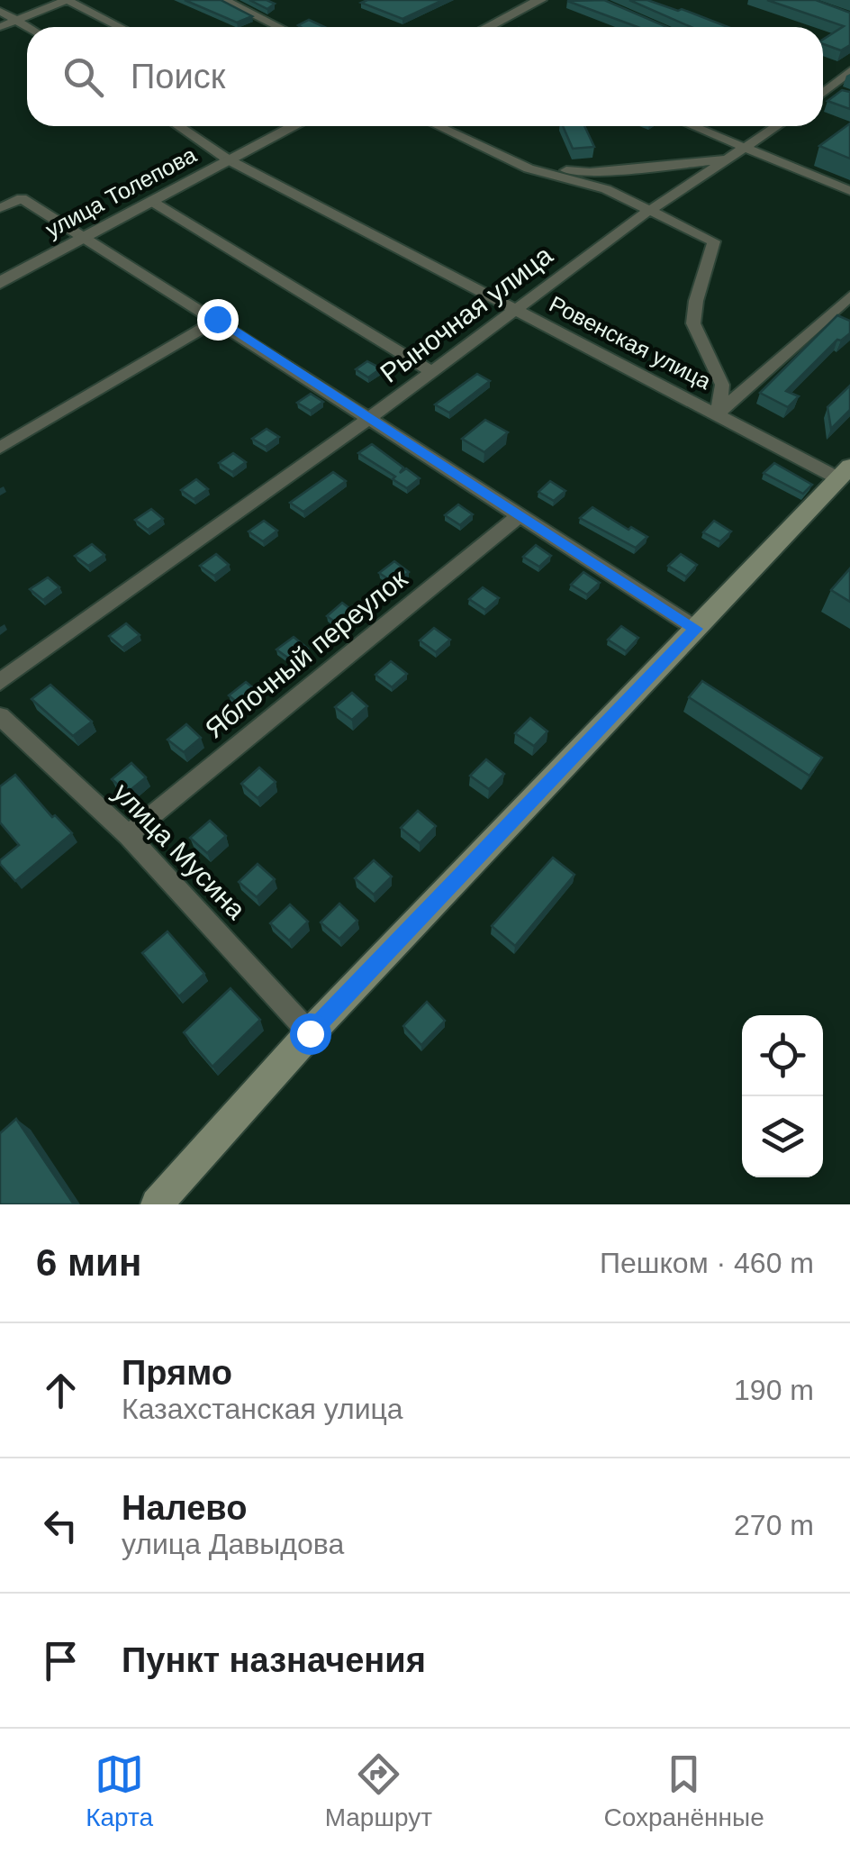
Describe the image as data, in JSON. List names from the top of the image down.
{
  "streets": {
    "street": [
      "улица Толепова",
      "Рыночная улица",
      "Ровенская улица",
      "Яблочный переулок",
      "улица Мусина"
    ]
  },
  "crossings": [
    ["улица Толепова", "Ровенская улица"],
    ["Рыночная улица", "Ровенская улица"],
    ["Яблочный переулок", "улица Мусина"]
  ],
  "page": {
    "search": "Поиск",
    "heading": ["6 мин", "Пешком · 460 m"],
    "list": [
      ["Прямо", "Казахстанская улица", "190 m"],
      ["Налево", "улица Давыдова", "270 m"],
      "Пункт назначения"
    ],
    "nav": ["Карта", "Маршрут", "Сохранённые"]
  }
}
